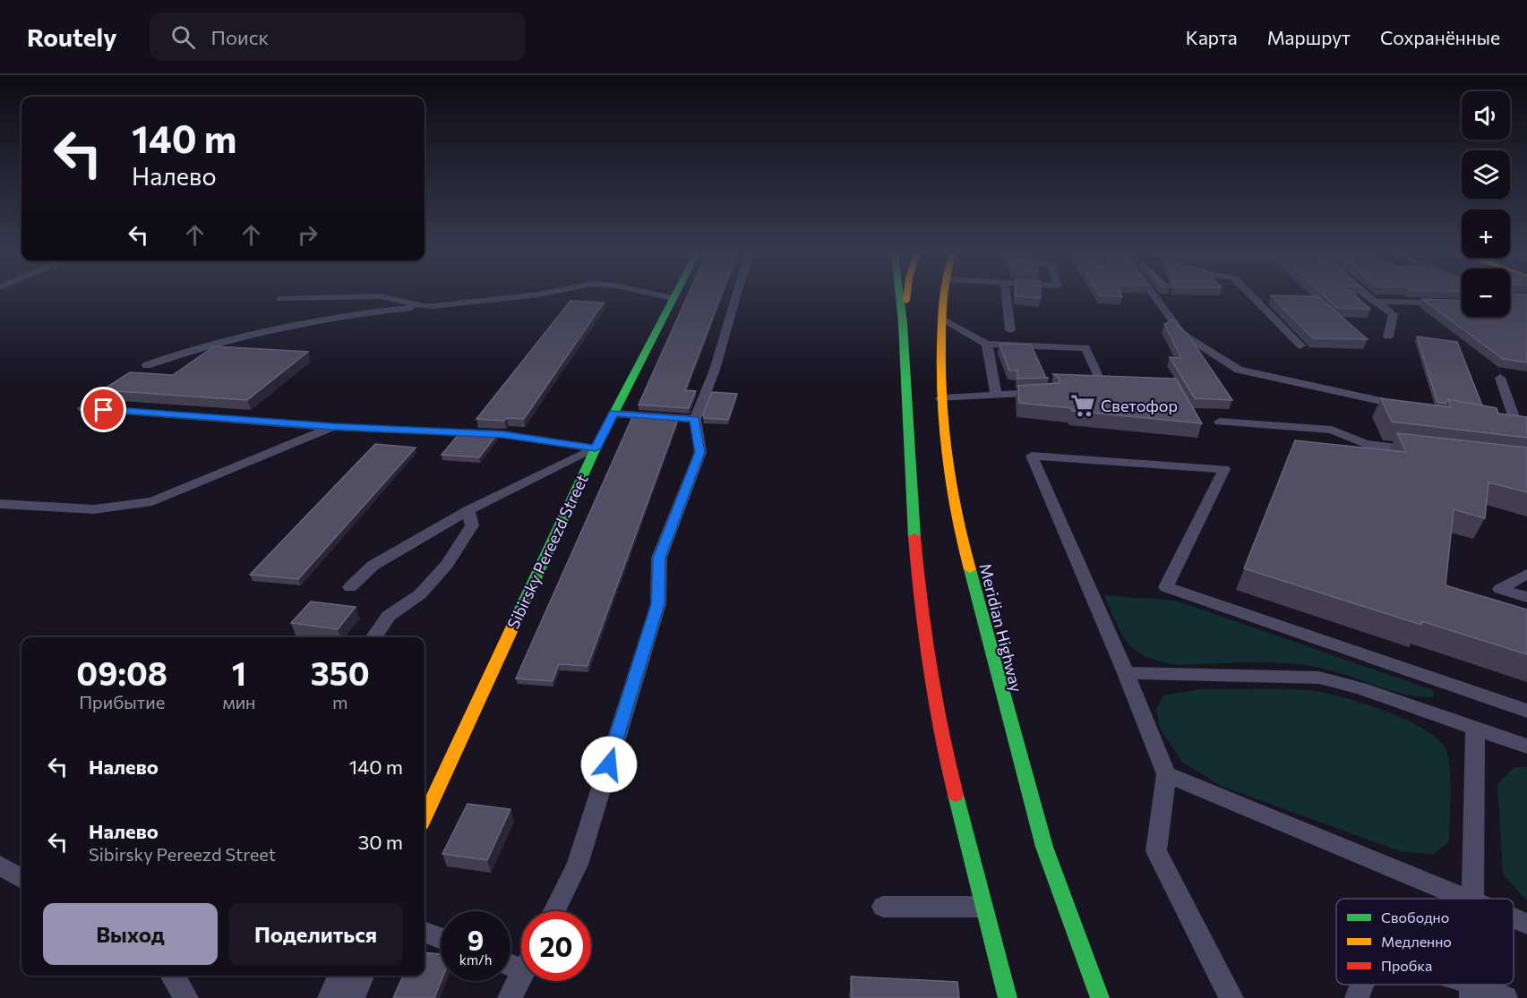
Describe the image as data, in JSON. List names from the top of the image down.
{
  "streets": {
    "main road": ["Sibirsky Pereezd Street", "Meridian Highway"]
  },
  "places": {
    "supermarket": ["Светофор"]
  },
  "legend": ["Свободно", "Медленно", "Пробка"],
  "page": {
    "header": "Routely",
    "search": "Поиск",
    "nav": ["Карта", "Маршрут", "Сохранённые"],
    "map_buttons": ["+", "−"],
    "turn": ["140 m", "Налево"],
    "eta": [
      "09:08",
      "Прибытие",
      "1",
      "мин",
      "350",
      "m"
    ],
    "list": [
      {
        "name": "Налево",
        "value": "140 m"
      },
      {
        "name": "Налево",
        "note": "Sibirsky Pereezd Street",
        "value": "30 m"
      }
    ],
    "buttons": ["Выход", "Поделиться"],
    "speed": "9 km/h",
    "limit": "20"
  }
}
